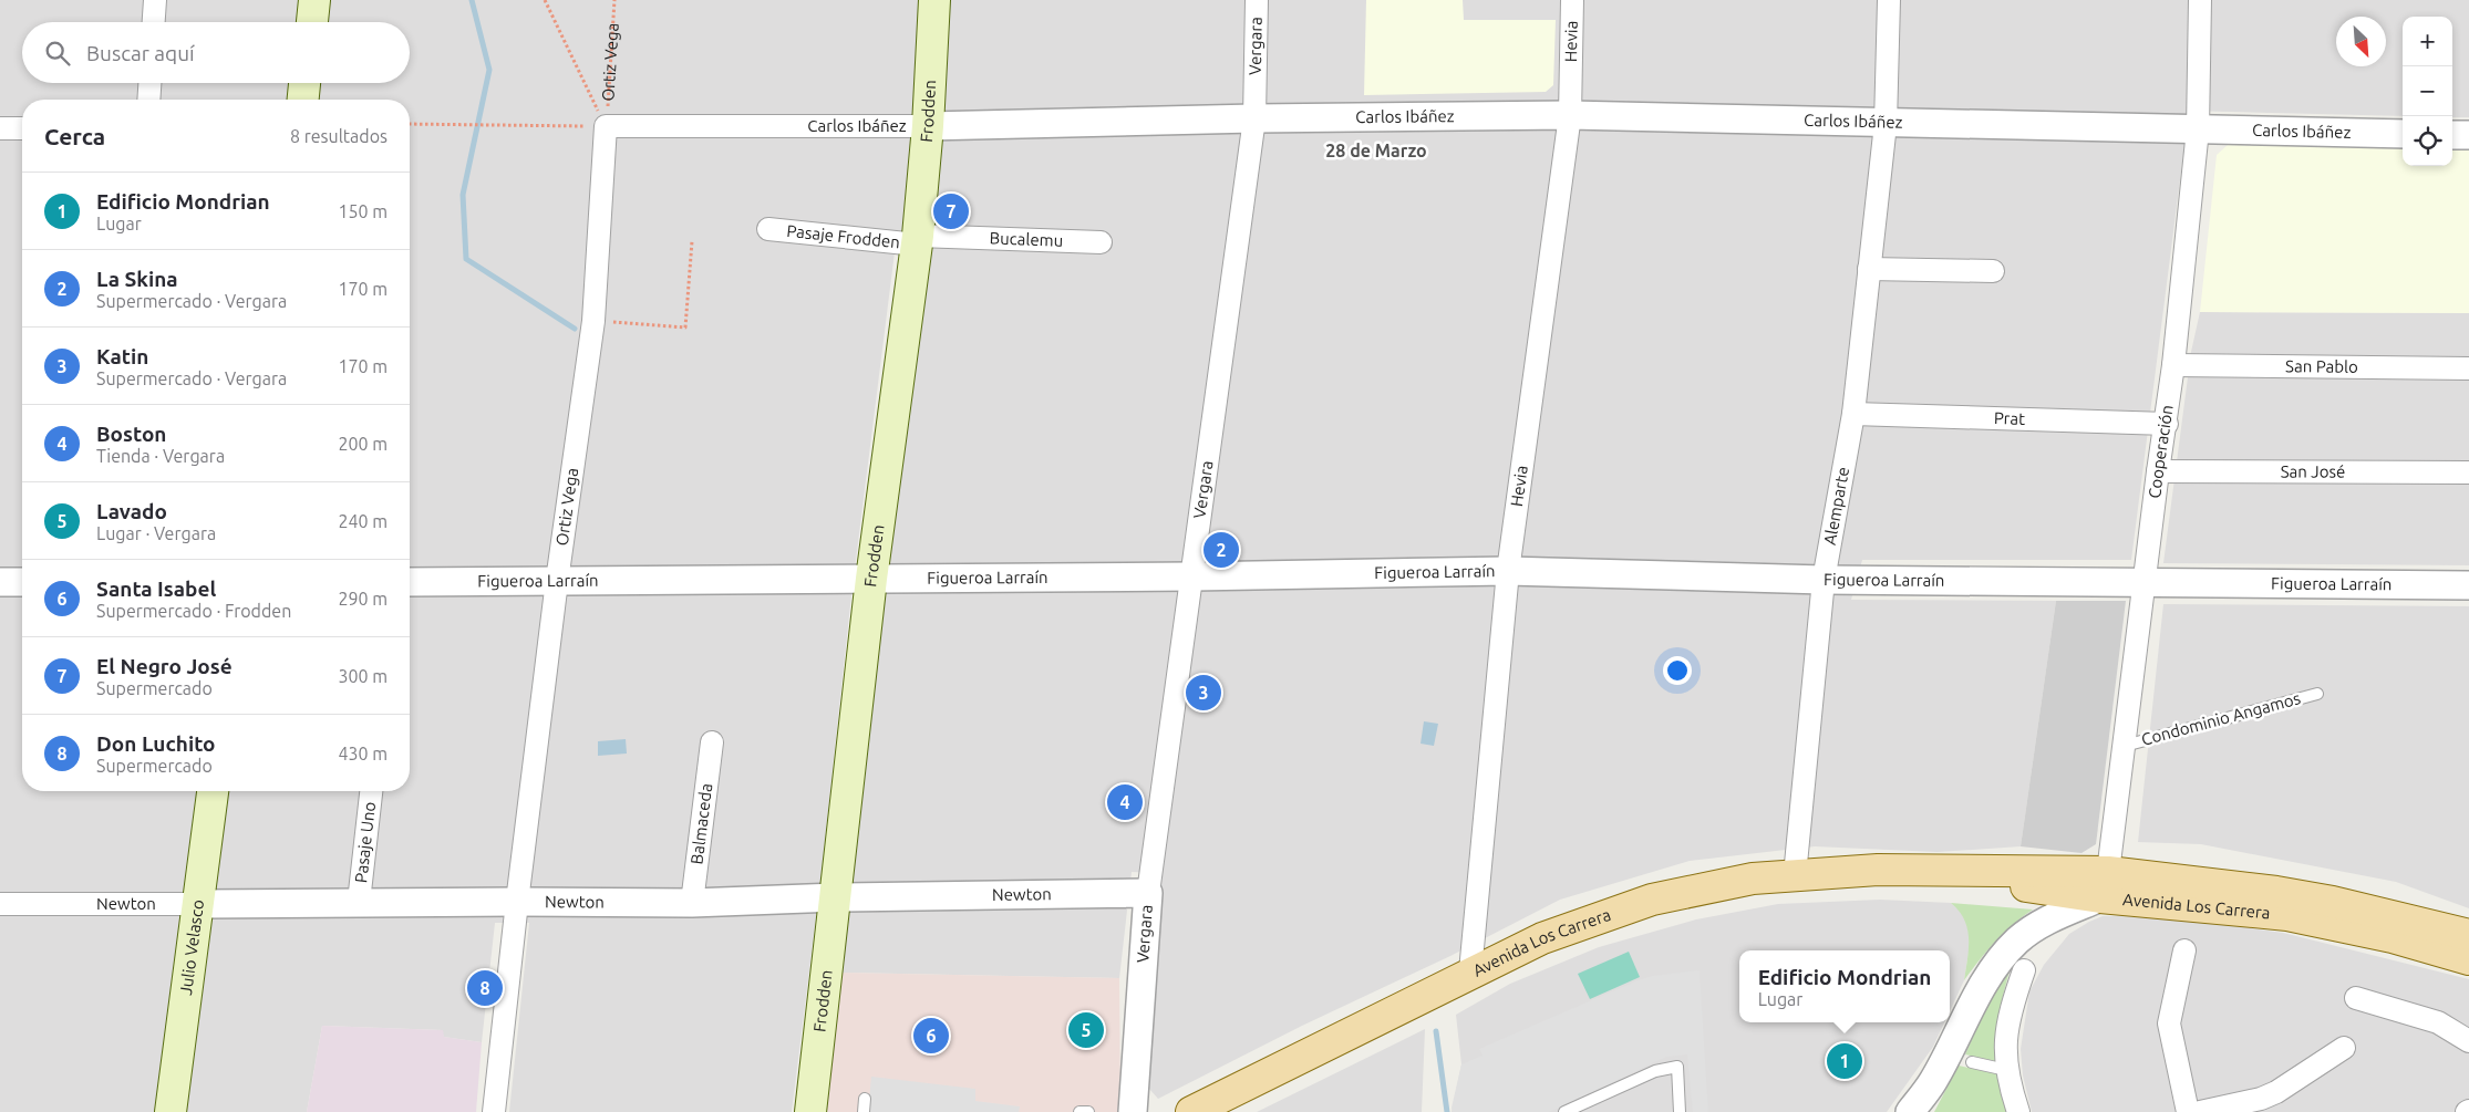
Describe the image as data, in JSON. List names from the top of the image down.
{
  "streets": {
    "main road": ["Frodden", "Avenida Los Carrera", "Julio Velasco"],
    "street": [
      "Hevia",
      "Vergara",
      "Ortiz Vega",
      "Carlos Ibáñez",
      "Pasaje Frodden",
      "Bucalemu",
      "San Pablo",
      "Prat",
      "Cooperación",
      "San José",
      "Alemparte",
      "Figueroa Larraín",
      "Balmaceda",
      "Pasaje Uno",
      "Newton"
    ],
    "lane": ["Condominio Angamos"]
  },
  "crossings": [
    ["Hevia", "Carlos Ibáñez"],
    ["Hevia", "Figueroa Larraín"],
    ["Hevia", "Avenida Los Carrera"],
    ["Vergara", "Carlos Ibáñez"],
    ["Vergara", "Figueroa Larraín"],
    ["Vergara", "Newton"],
    ["Ortiz Vega", "Carlos Ibáñez"],
    ["Ortiz Vega", "Figueroa Larraín"],
    ["Ortiz Vega", "Newton"],
    ["Frodden", "Carlos Ibáñez"],
    ["Frodden", "Pasaje Frodden"],
    ["Frodden", "Bucalemu"],
    ["Frodden", "Figueroa Larraín"],
    ["Frodden", "Newton"],
    ["Carlos Ibáñez", "Cooperación"],
    ["Carlos Ibáñez", "Alemparte"],
    ["Pasaje Frodden", "Bucalemu"],
    ["San Pablo", "Cooperación"],
    ["Prat", "Cooperación"],
    ["Prat", "Alemparte"],
    ["Cooperación", "San José"],
    ["Cooperación", "Figueroa Larraín"],
    ["Cooperación", "Condominio Angamos"],
    ["Cooperación", "Avenida Los Carrera"],
    ["Alemparte", "Figueroa Larraín"],
    ["Alemparte", "Avenida Los Carrera"],
    ["Balmaceda", "Newton"],
    ["Pasaje Uno", "Newton"],
    ["Newton", "Julio Velasco"]
  ],
  "districts": ["28 de Marzo"],
  "north": "bottom right",
  "page": {
    "map_buttons": ["+", "−"],
    "search": "Buscar aquí",
    "heading": ["Cerca", "8 resultados"],
    "list": [
      {
        "mark": "1",
        "name": "Edificio Mondrian",
        "note": "Lugar",
        "value": "150 m"
      },
      {
        "mark": "2",
        "name": "La Skina",
        "note": "Supermercado · Vergara",
        "value": "170 m"
      },
      {
        "mark": "3",
        "name": "Katin",
        "note": "Supermercado · Vergara",
        "value": "170 m"
      },
      {
        "mark": "4",
        "name": "Boston",
        "note": "Tienda · Vergara",
        "value": "200 m"
      },
      {
        "mark": "5",
        "name": "Lavado",
        "note": "Lugar · Vergara",
        "value": "240 m"
      },
      {
        "mark": "6",
        "name": "Santa Isabel",
        "note": "Supermercado · Frodden",
        "value": "290 m"
      },
      {
        "mark": "7",
        "name": "El Negro José",
        "note": "Supermercado",
        "value": "300 m"
      },
      {
        "mark": "8",
        "name": "Don Luchito",
        "note": "Supermercado",
        "value": "430 m"
      }
    ],
    "pins": [
      "7",
      "2",
      "3",
      "4",
      "8",
      "5",
      "6",
      "1"
    ],
    "popup": ["Edificio Mondrian", "Lugar"]
  }
}
